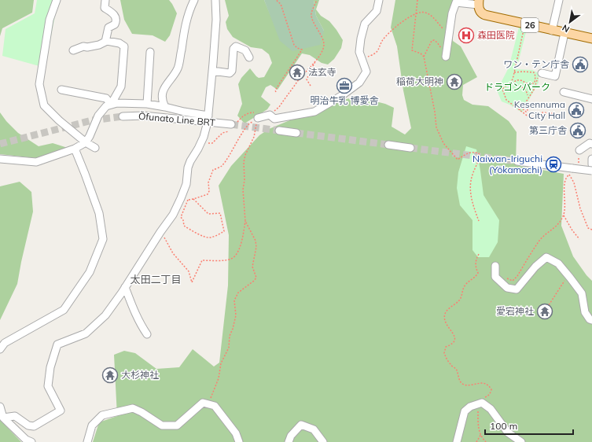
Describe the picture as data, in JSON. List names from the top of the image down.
{
  "streets": {
    "main road": ["26"],
    "street": ["Ōfunato Line BRT"]
  },
  "districts": ["太田二丁目"],
  "parks": ["ドラゴンパーク"],
  "places": {
    "hospital": ["森田医院"],
    "public building": ["ワン・テン庁舎", "Kesennuma City Hall", "第三庁舎"],
    "temple": [
      "法玄寺",
      "稲荷大明神",
      "愛宕神社",
      "大杉神社"
    ],
    "office": ["明治牛乳 博愛舎"],
    "station": ["Naiwan-Iriguchi (Yōkamachi)"]
  },
  "scale_bar": "100 m",
  "north": "bottom left"
}
